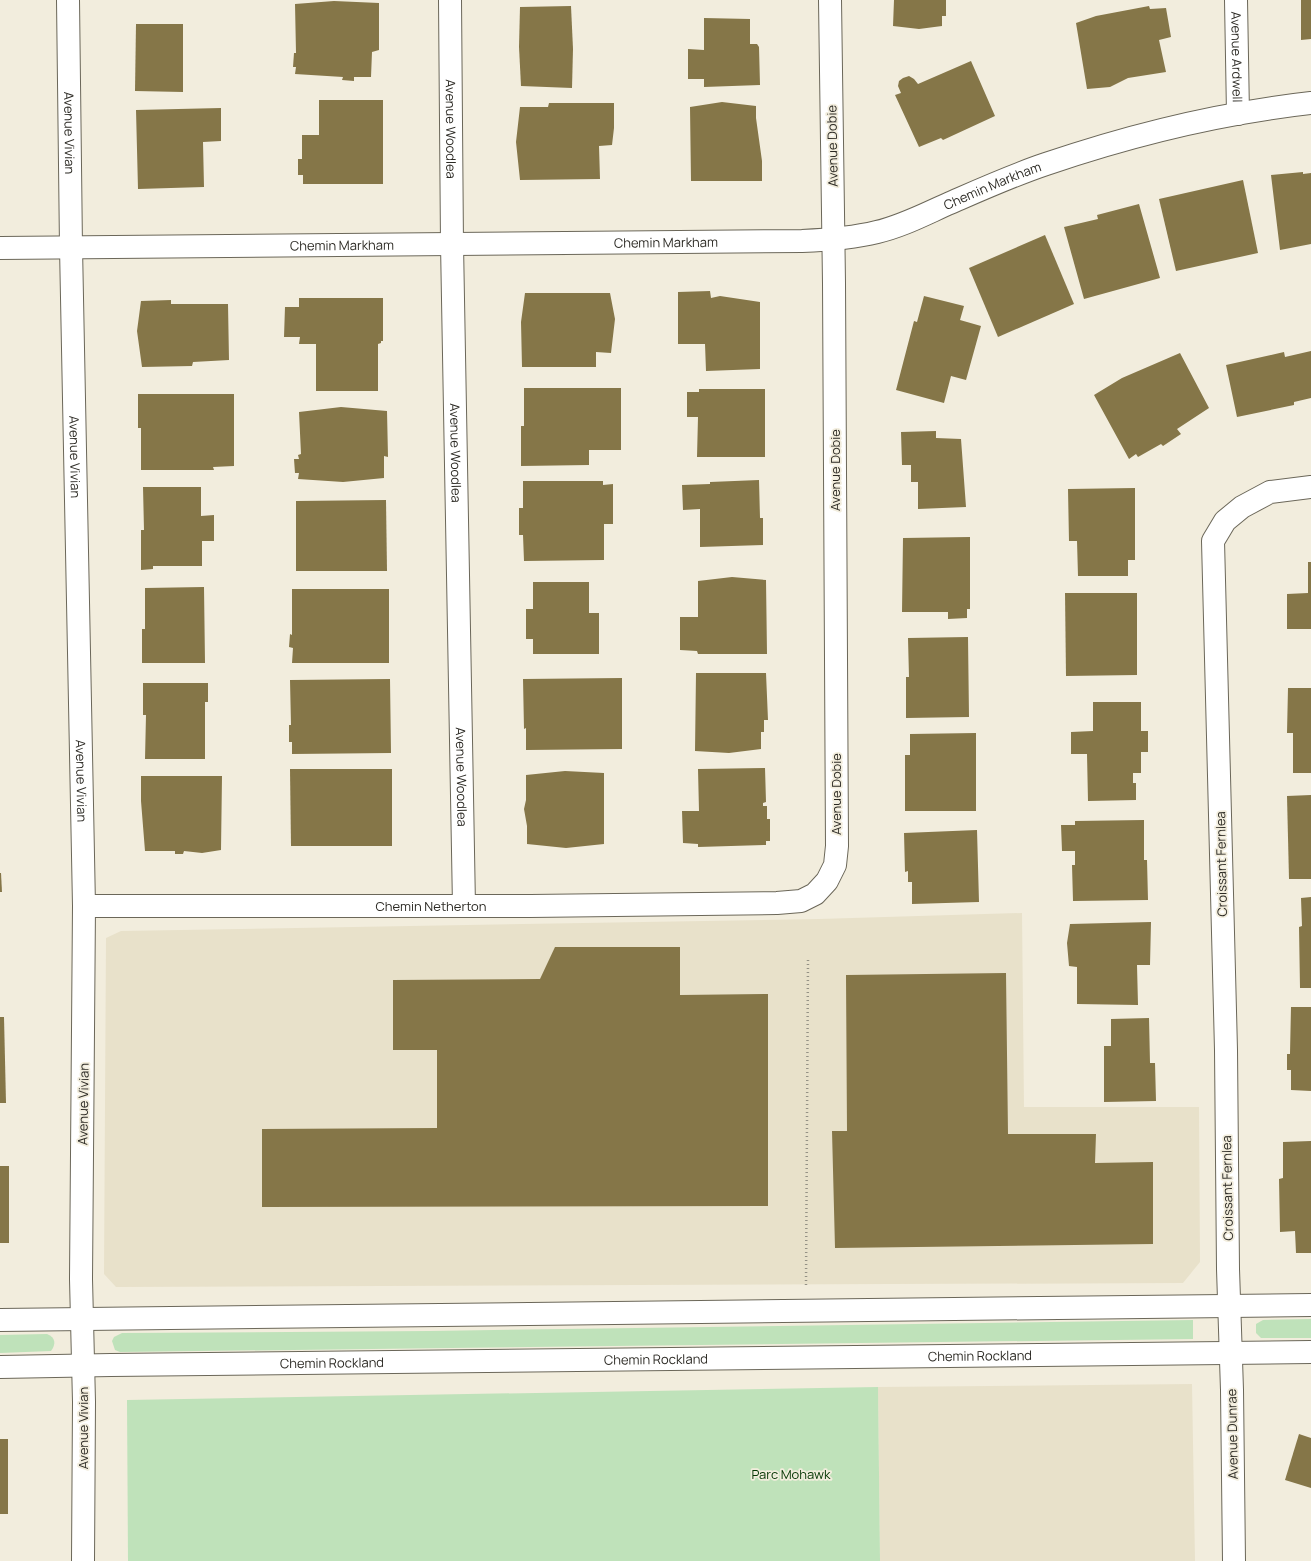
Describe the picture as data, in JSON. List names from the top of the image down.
{
  "streets": {
    "street": [
      "Avenue Ardwell",
      "Avenue Woodlea",
      "Avenue Vivian",
      "Avenue Dobie",
      "Chemin Markham",
      "Croissant Fernlea",
      "Chemin Netherton",
      "Chemin Rockland",
      "Avenue Dunrae"
    ]
  },
  "crossings": [
    ["Avenue Ardwell", "Chemin Markham"],
    ["Avenue Woodlea", "Chemin Markham"],
    ["Avenue Woodlea", "Chemin Netherton"],
    ["Avenue Vivian", "Chemin Markham"],
    ["Avenue Vivian", "Chemin Netherton"],
    ["Avenue Vivian", "Chemin Rockland"],
    ["Avenue Dobie", "Chemin Markham"],
    ["Avenue Dobie", "Chemin Netherton"],
    ["Croissant Fernlea", "Avenue Dunrae"],
    ["Chemin Rockland", "Avenue Dunrae"]
  ],
  "parks": ["Parc Mohawk"]
}
